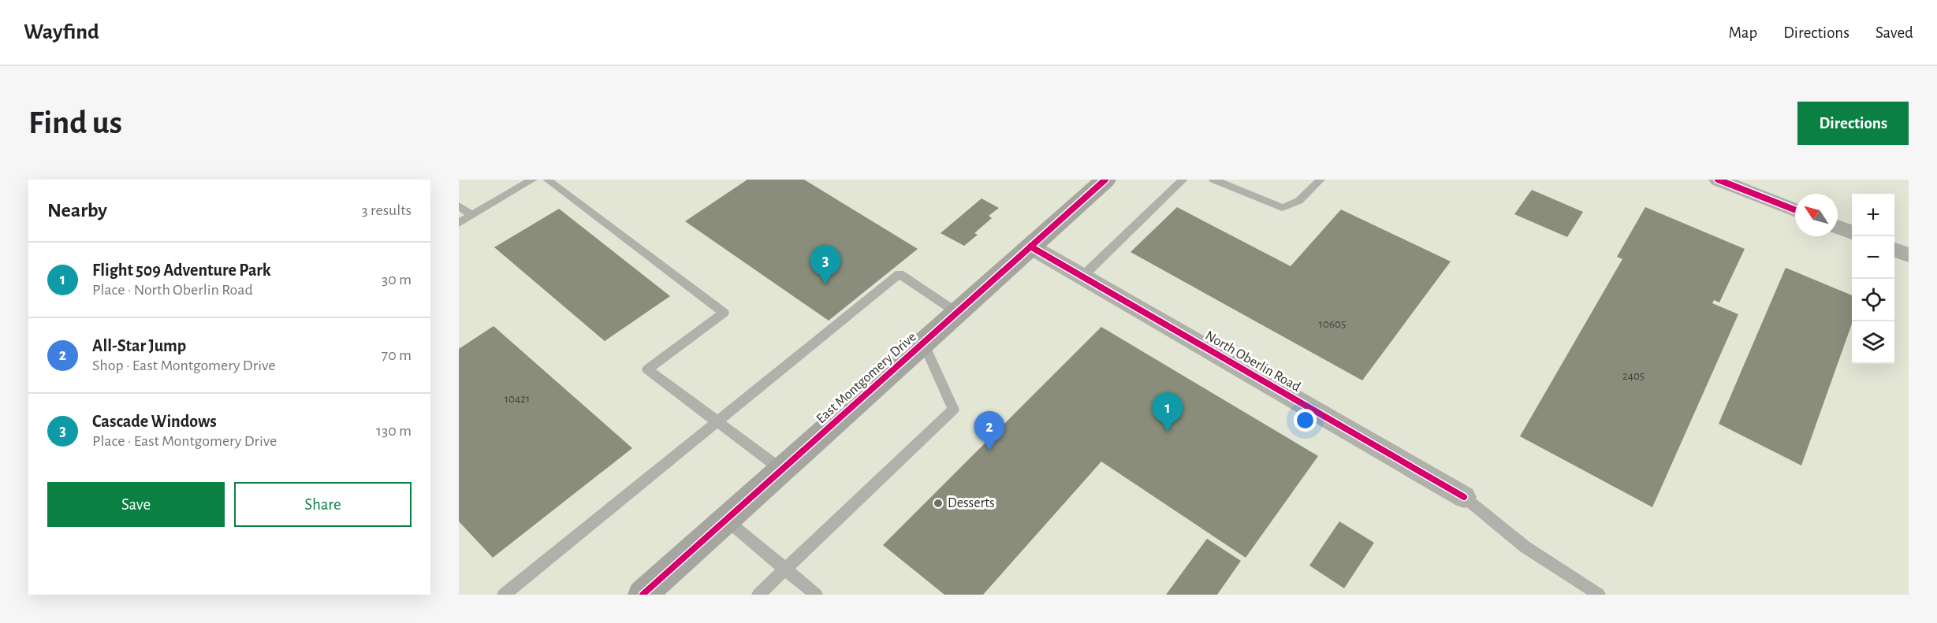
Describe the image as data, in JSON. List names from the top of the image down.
{
  "streets": {
    "main road": ["East Montgomery Drive"],
    "street": ["North Oberlin Road"]
  },
  "crossings": [
    ["North Oberlin Road", "East Montgomery Drive"]
  ],
  "places": ["Desserts"],
  "house_numbers": ["10605", "2405", "10421"],
  "north": "top left",
  "page": {
    "header": "Wayfind",
    "nav": ["Map", "Directions", "Saved"],
    "buttons": [
      "Directions",
      ["Save", "Share"]
    ],
    "title": "Find us",
    "heading": ["Nearby", "3 results"],
    "map_buttons": ["+", "−"],
    "list": [
      {
        "mark": "1",
        "name": "Flight 509 Adventure Park",
        "note": "Place · North Oberlin Road",
        "value": "30 m"
      },
      {
        "mark": "2",
        "name": "All-Star Jump",
        "note": "Shop · East Montgomery Drive",
        "value": "70 m"
      },
      {
        "mark": "3",
        "name": "Cascade Windows",
        "note": "Place · East Montgomery Drive",
        "value": "130 m"
      }
    ],
    "pins": ["3", "1", "2"]
  }
}
